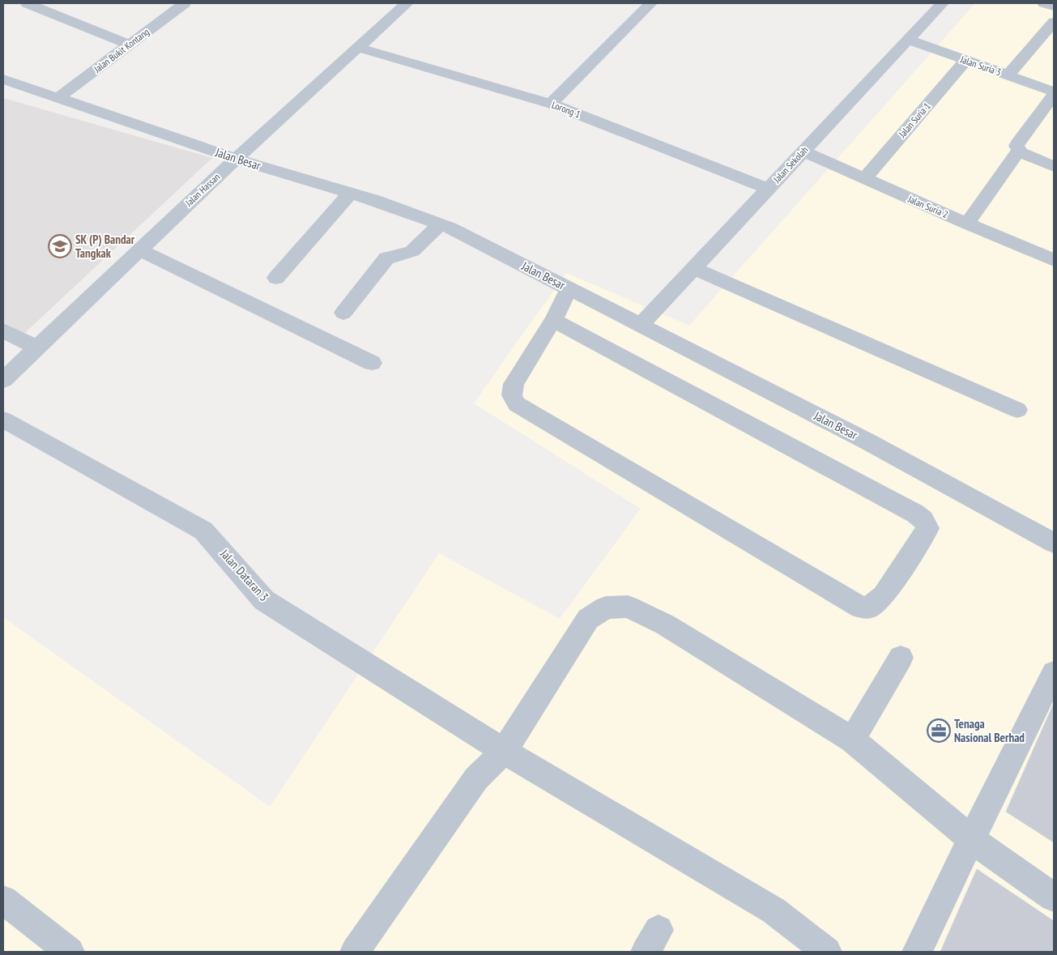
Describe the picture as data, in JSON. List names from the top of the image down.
{
  "streets": {
    "street": [
      "Jalan Bukit Kontang",
      "Jalan Suria 3",
      "Lorong 1",
      "Jalan Suria 1",
      "Jalan Besar",
      "Jalan Sekolah",
      "Jalan Hassan",
      "Jalan Suria 2",
      "Jalan Dataran 3"
    ]
  },
  "crossings": [
    ["Jalan Bukit Kontang", "Jalan Besar"],
    ["Jalan Suria 3", "Jalan Suria 1"],
    ["Jalan Suria 3", "Jalan Sekolah"],
    ["Lorong 1", "Jalan Sekolah"],
    ["Lorong 1", "Jalan Hassan"],
    ["Jalan Suria 1", "Jalan Suria 2"],
    ["Jalan Besar", "Jalan Sekolah"],
    ["Jalan Besar", "Jalan Hassan"],
    ["Jalan Sekolah", "Jalan Suria 2"]
  ],
  "places": {
    "school or university": ["SK (P) Bandar Tangkak"],
    "office": ["Tenaga Nasional Berhad"]
  }
}
